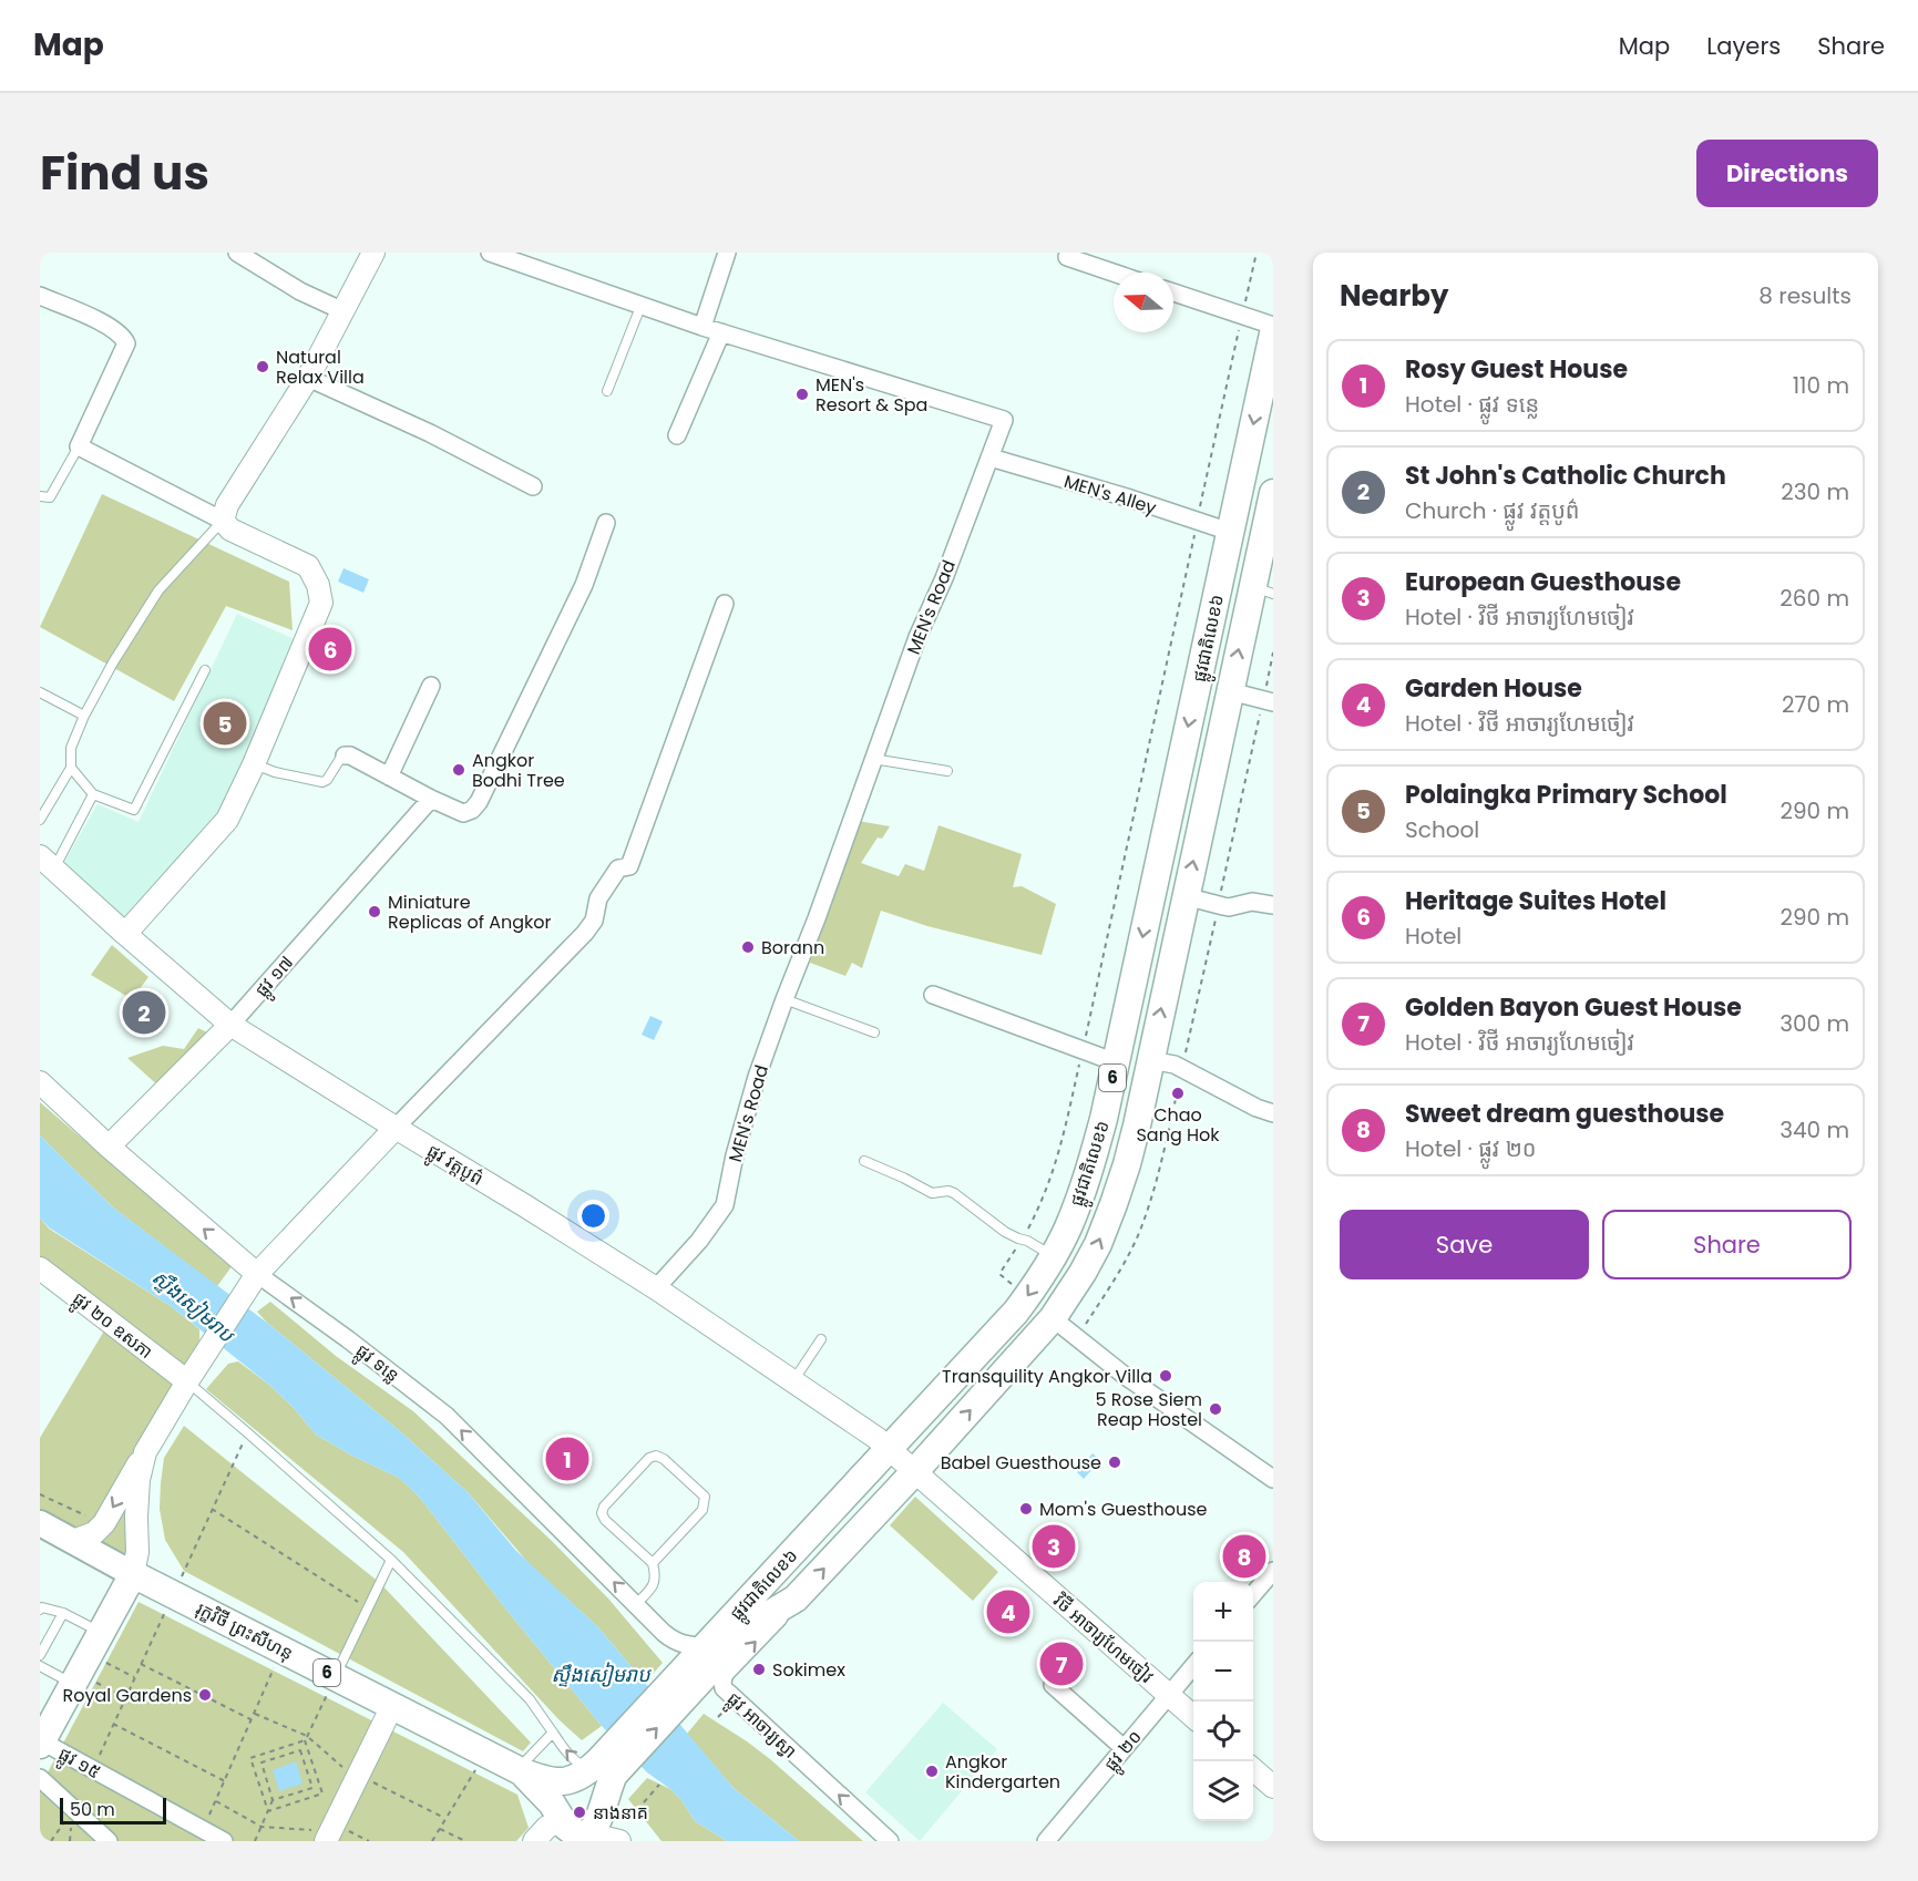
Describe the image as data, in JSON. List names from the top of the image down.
{
  "streets": {
    "main road": ["ផ្លូវជាតិលេខ៦", "6", "រុក្ខវិថី ព្រះសីហនុ"],
    "street": [
      "MEN's Alley",
      "MEN's Road",
      "ផ្លូវ ១៧",
      "ផ្លូវ វត្តបូព៌",
      "ផ្លូវ ២០ ឧសភា",
      "ផ្លូវ ទន្លេ",
      "វិថី អាចារ្យហែមចៀវ",
      "ផ្លូវ អាចារ្យស្វា",
      "ផ្លូវ ២០",
      "ផ្លូវ ១៥"
    ]
  },
  "crossings": [
    ["MEN's Alley", "MEN's Road"],
    ["MEN's Alley", "ផ្លូវជាតិលេខ៦"],
    ["MEN's Road", "ផ្លូវ វត្តបូព៌"],
    ["ផ្លូវជាតិលេខ៦", "6"],
    ["ផ្លូវជាតិលេខ៦", "ផ្លូវ វត្តបូព៌"],
    ["ផ្លូវជាតិលេខ៦", "ផ្លូវ ទន្លេ"],
    ["ផ្លូវជាតិលេខ៦", "វិថី អាចារ្យហែមចៀវ"],
    ["ផ្លូវជាតិលេខ៦", "ផ្លូវ អាចារ្យស្វា"],
    ["ផ្លូវ ១៧", "ផ្លូវ វត្តបូព៌"],
    ["ផ្លូវ ១៧", "ផ្លូវ ទន្លេ"],
    ["6", "រុក្ខវិថី ព្រះសីហនុ"],
    ["ផ្លូវ វត្តបូព៌", "វិថី អាចារ្យហែមចៀវ"],
    ["វិថី អាចារ្យហែមចៀវ", "ផ្លូវ ២០"]
  ],
  "one_way": ["ផ្លូវ ទន្លេ"],
  "water": ["ស្ទឹងសៀមរាប"],
  "places": [
    "Natural Relax Villa",
    "MEN's Resort & Spa",
    "Angkor Bodhi Tree",
    "Miniature Replicas of Angkor",
    "Borann",
    "Chao Sang Hok",
    "Transquility Angkor Villa",
    "5 Rose Siem Reap Hostel",
    "Babel Guesthouse",
    "Mom's Guesthouse",
    "Sokimex",
    "Royal Gardens",
    "Angkor Kindergarten",
    "នាងនាគ"
  ],
  "scale_bar": "50 m",
  "north": "left",
  "page": {
    "header": "Map",
    "nav": ["Map", "Layers", "Share"],
    "title": "Find us",
    "buttons": [
      "Directions",
      ["Save", "Share"]
    ],
    "heading": ["Nearby", "8 results"],
    "list": [
      {
        "mark": "1",
        "name": "Rosy Guest House",
        "note": "Hotel · ផ្លូវ ទន្លេ",
        "value": "110 m"
      },
      {
        "mark": "2",
        "name": "St John's Catholic Church",
        "note": "Church · ផ្លូវ វត្តបូព៌",
        "value": "230 m"
      },
      {
        "mark": "3",
        "name": "European Guesthouse",
        "note": "Hotel · វិថី អាចារ្យហែមចៀវ",
        "value": "260 m"
      },
      {
        "mark": "4",
        "name": "Garden House",
        "note": "Hotel · វិថី អាចារ្យហែមចៀវ",
        "value": "270 m"
      },
      {
        "mark": "5",
        "name": "Polaingka Primary School",
        "note": "School",
        "value": "290 m"
      },
      {
        "mark": "6",
        "name": "Heritage Suites Hotel",
        "note": "Hotel",
        "value": "290 m"
      },
      {
        "mark": "7",
        "name": "Golden Bayon Guest House",
        "note": "Hotel · វិថី អាចារ្យហែមចៀវ",
        "value": "300 m"
      },
      {
        "mark": "8",
        "name": "Sweet dream guesthouse",
        "note": "Hotel · ផ្លូវ ២០",
        "value": "340 m"
      }
    ],
    "pins": [
      "6",
      "5",
      "2",
      "1",
      "3",
      "8",
      "4",
      "7"
    ],
    "map_buttons": ["+", "−"],
    "scale": "50 m"
  }
}
